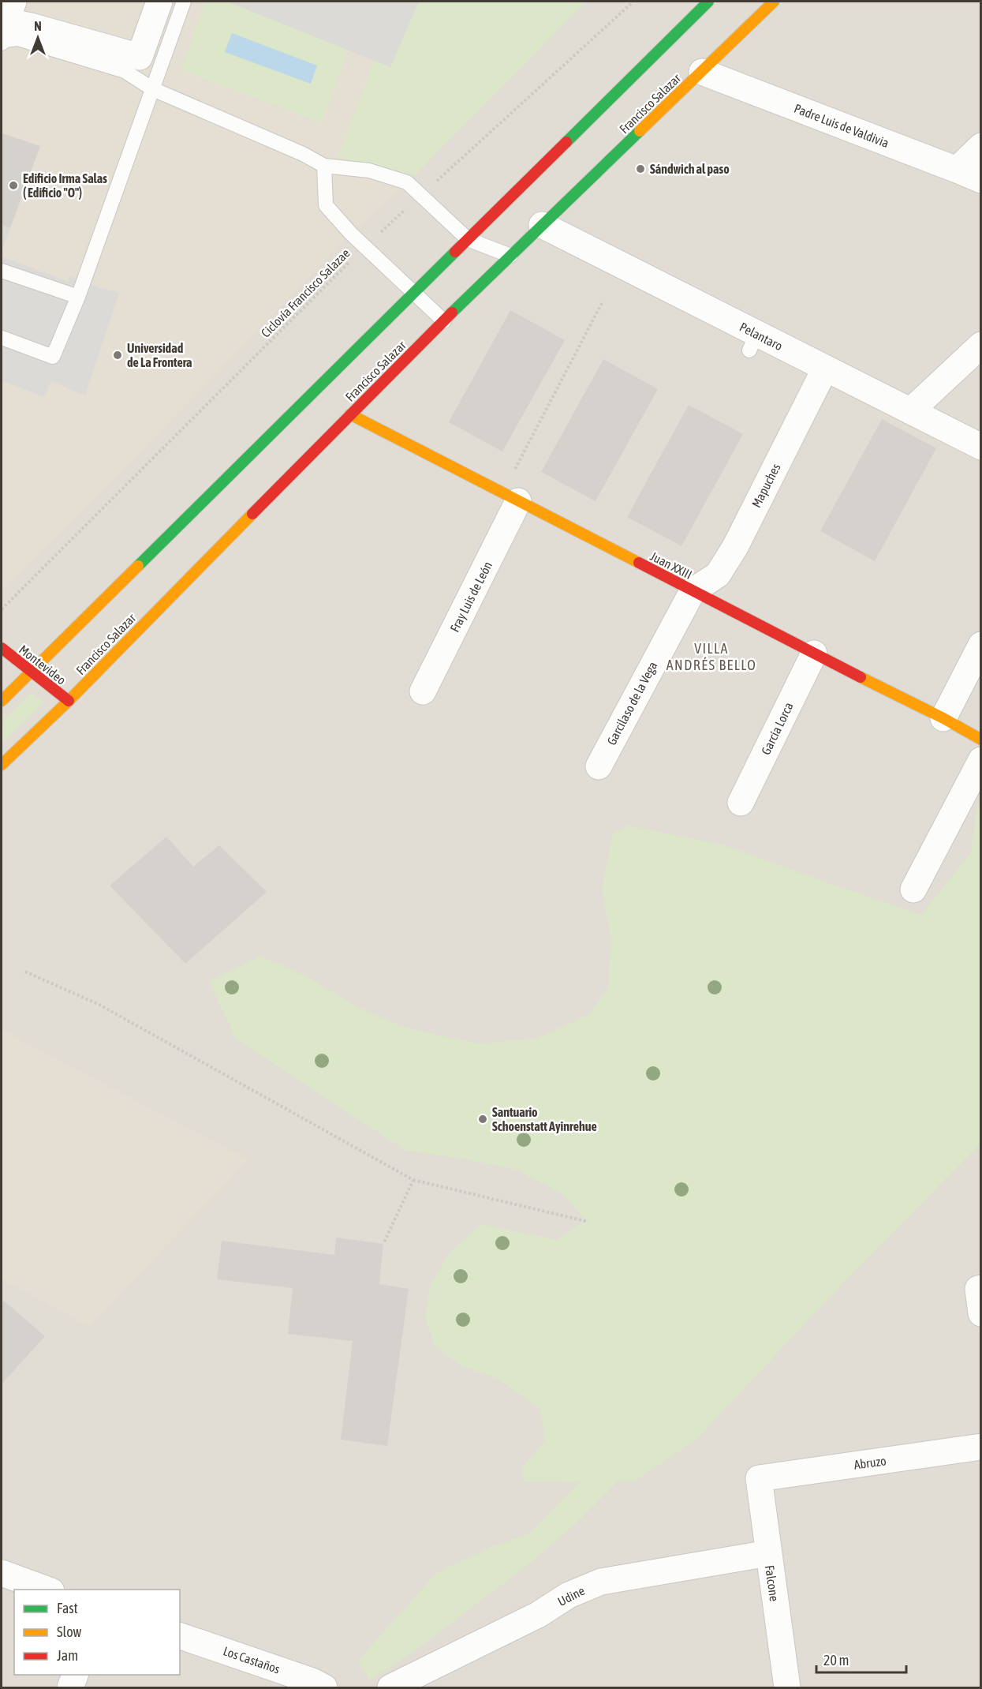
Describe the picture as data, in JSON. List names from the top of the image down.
{
  "streets": {
    "main road": ["Francisco Salazar", "Juan XXIII", "Montevideo"],
    "street": [
      "Padre Luis de Valdivia",
      "Pelantaro",
      "Mapuches",
      "Fray Luis de León",
      "Garcilaso de la Vega",
      "García Lorca",
      "Abruzo",
      "Falcone",
      "Udine",
      "Los Castaños"
    ],
    "path": ["Ciclovía Francisco Salazae"]
  },
  "crossings": [
    ["Francisco Salazar", "Padre Luis de Valdivia"],
    ["Francisco Salazar", "Pelantaro"],
    ["Francisco Salazar", "Juan XXIII"],
    ["Francisco Salazar", "Montevideo"],
    ["Pelantaro", "Mapuches"],
    ["Mapuches", "Juan XXIII"],
    ["Mapuches", "Garcilaso de la Vega"],
    ["Juan XXIII", "Fray Luis de León"],
    ["Juan XXIII", "Garcilaso de la Vega"],
    ["Juan XXIII", "García Lorca"],
    ["Abruzo", "Falcone"],
    ["Falcone", "Udine"]
  ],
  "districts": ["VILLA ANDRÉS BELLO"],
  "places": [
    "Sándwich al paso",
    "Edificio Irma Salas ( Edificio \"O\")",
    "Universidad de La Frontera",
    "Santuario Schoenstatt Ayinrehue"
  ],
  "legend": ["Fast", "Slow", "Jam"],
  "scale_bar": "20 m",
  "north": "top"
}
